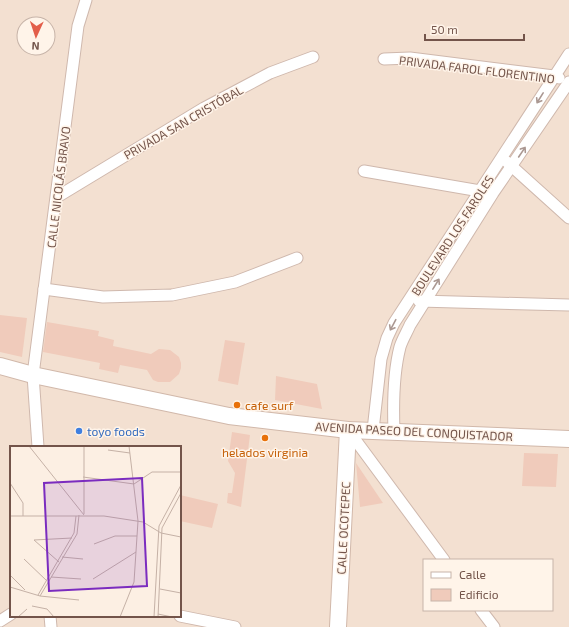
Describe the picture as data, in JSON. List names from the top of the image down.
{
  "streets": {
    "main road": ["AVENIDA PASEO DEL CONQUISTADOR", "CALLE OCOTEPEC"],
    "street": [
      "PRIVADA FAROL FLORENTINO",
      "PRIVADA SAN CRISTÓBAL",
      "CALLE NICOLÁS BRAVO",
      "BOULEVARD LOS FAROLES"
    ]
  },
  "crossings": [
    ["PRIVADA FAROL FLORENTINO", "BOULEVARD LOS FAROLES"],
    ["PRIVADA SAN CRISTÓBAL", "CALLE NICOLÁS BRAVO"],
    ["CALLE NICOLÁS BRAVO", "AVENIDA PASEO DEL CONQUISTADOR"],
    ["BOULEVARD LOS FAROLES", "AVENIDA PASEO DEL CONQUISTADOR"],
    ["AVENIDA PASEO DEL CONQUISTADOR", "CALLE OCOTEPEC"]
  ],
  "places": ["cafe surf", "toyo foods", "helados virginia"],
  "legend": ["Calle", "Edificio"],
  "scale_bar": "50 m",
  "north": "bottom"
}
